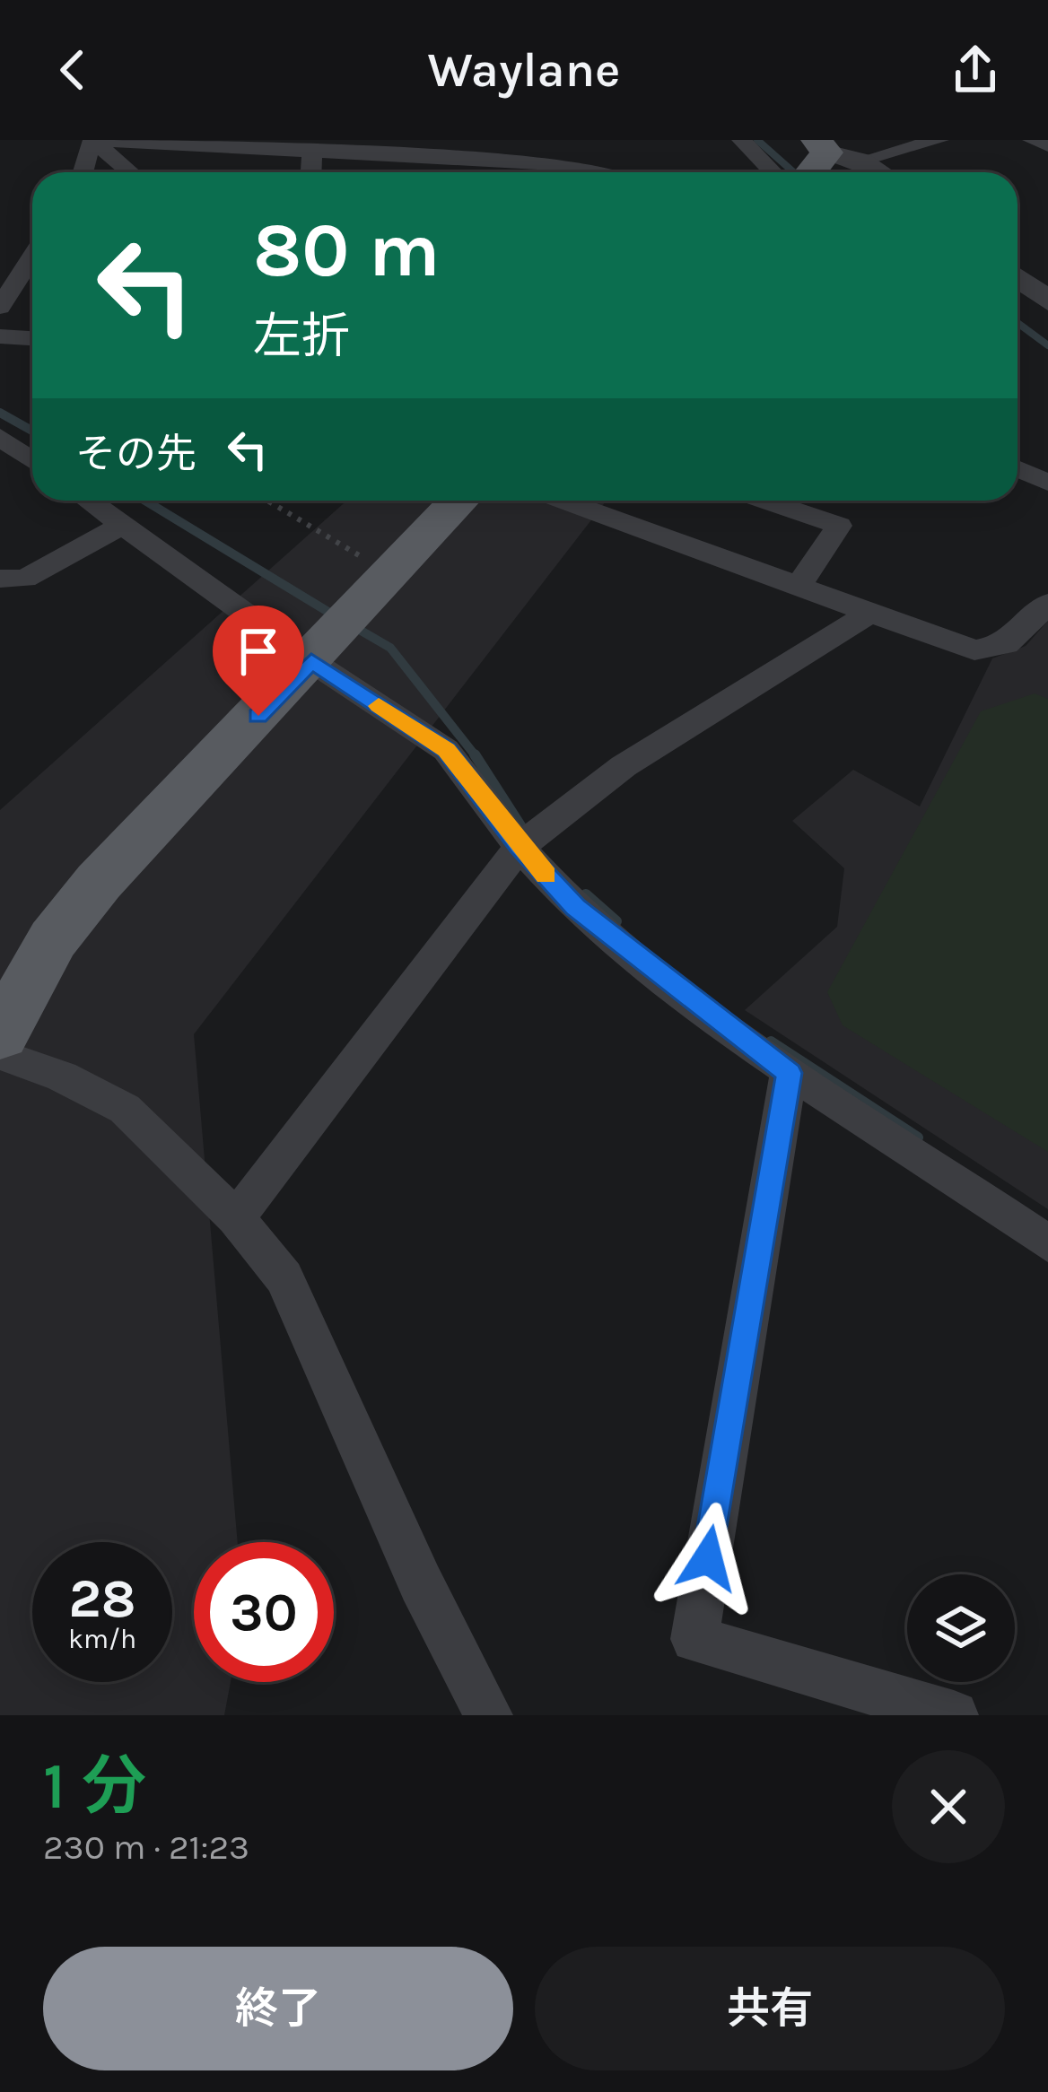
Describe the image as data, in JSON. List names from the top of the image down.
{
  "page": {
    "header": "Waylane",
    "turn": ["80 m", "左折"],
    "then": "その先",
    "speed": "28 km/h",
    "limit": "30",
    "heading": ["1 分", "230 m · 21:23"],
    "buttons": ["終了", "共有"]
  }
}
